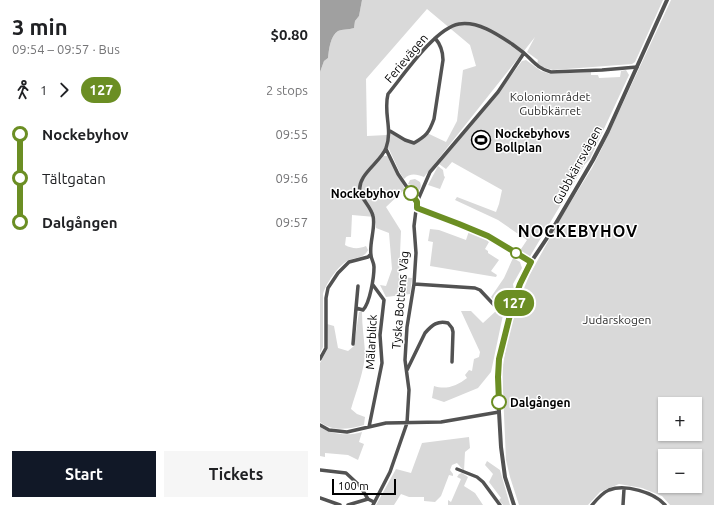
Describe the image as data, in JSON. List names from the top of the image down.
{
  "streets": {
    "street": [
      "Ferievägen",
      "Gubbkärrsvägen",
      "Tyska Bottens Väg",
      "Mälarblick"
    ]
  },
  "crossings": [
    ["Ferievägen", "Gubbkärrsvägen"],
    ["Ferievägen", "Tyska Bottens Väg"],
    ["Ferievägen", "Mälarblick"]
  ],
  "districts": ["NOCKEBYHOV"],
  "parks": ["Koloniområdet Gubbkärret", "Judarskogen"],
  "places": {
    "sports": ["Nockebyhovs Bollplan"],
    "other": ["Nockebyhov", "Dalgången"]
  },
  "lines": ["bus line 127"],
  "scale_bar": "100 m",
  "page": {
    "heading": ["3 min", "09:54 – 09:57 · Bus", "$0.80"],
    "on_map": "127",
    "legs": ["1", "127", "2 stops"],
    "list": [
      {
        "name": "Nockebyhov",
        "value": "09:55"
      },
      {
        "name": "Tältgatan",
        "value": "09:56"
      },
      {
        "name": "Dalgången",
        "value": "09:57"
      }
    ],
    "map_buttons": ["+", "−"],
    "buttons": ["Start", "Tickets"],
    "scale": "100 m"
  }
}
